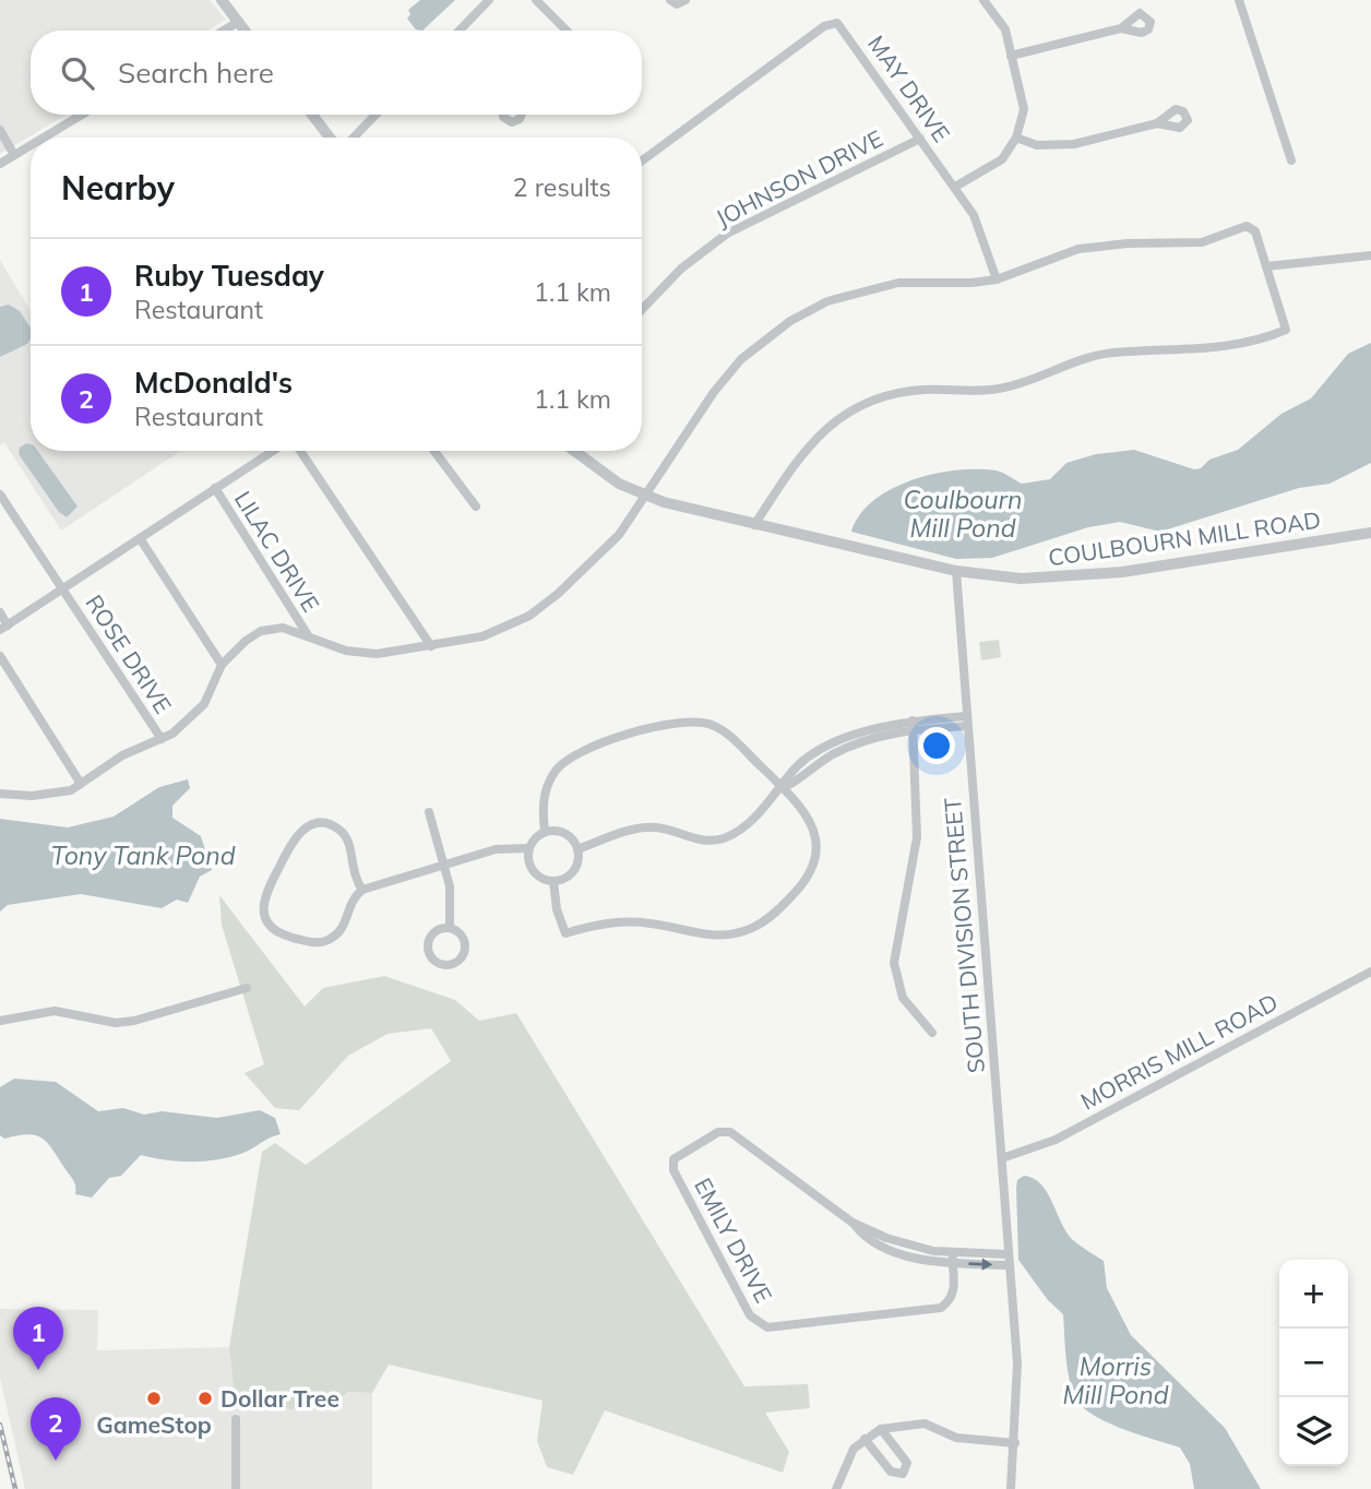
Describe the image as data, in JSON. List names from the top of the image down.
{
  "streets": {
    "street": [
      "MAY DRIVE",
      "JOHNSON DRIVE",
      "COULBOURN MILL ROAD",
      "LILAC DRIVE",
      "ROSE DRIVE",
      "SOUTH DIVISION STREET",
      "MORRIS MILL ROAD",
      "EMILY DRIVE"
    ]
  },
  "crossings": [
    ["MAY DRIVE", "JOHNSON DRIVE"],
    ["COULBOURN MILL ROAD", "SOUTH DIVISION STREET"],
    ["SOUTH DIVISION STREET", "MORRIS MILL ROAD"],
    ["SOUTH DIVISION STREET", "EMILY DRIVE"]
  ],
  "water": ["Coulbourn Mill Pond", "Tony Tank Pond", "Morris Mill Pond"],
  "places": ["GameStop", "Dollar Tree"],
  "page": {
    "search": "Search here",
    "heading": ["Nearby", "2 results"],
    "list": [
      {
        "mark": "1",
        "name": "Ruby Tuesday",
        "note": "Restaurant",
        "value": "1.1 km"
      },
      {
        "mark": "2",
        "name": "McDonald's",
        "note": "Restaurant",
        "value": "1.1 km"
      }
    ],
    "map_buttons": ["+", "−"],
    "pins": ["1", "2"]
  }
}
